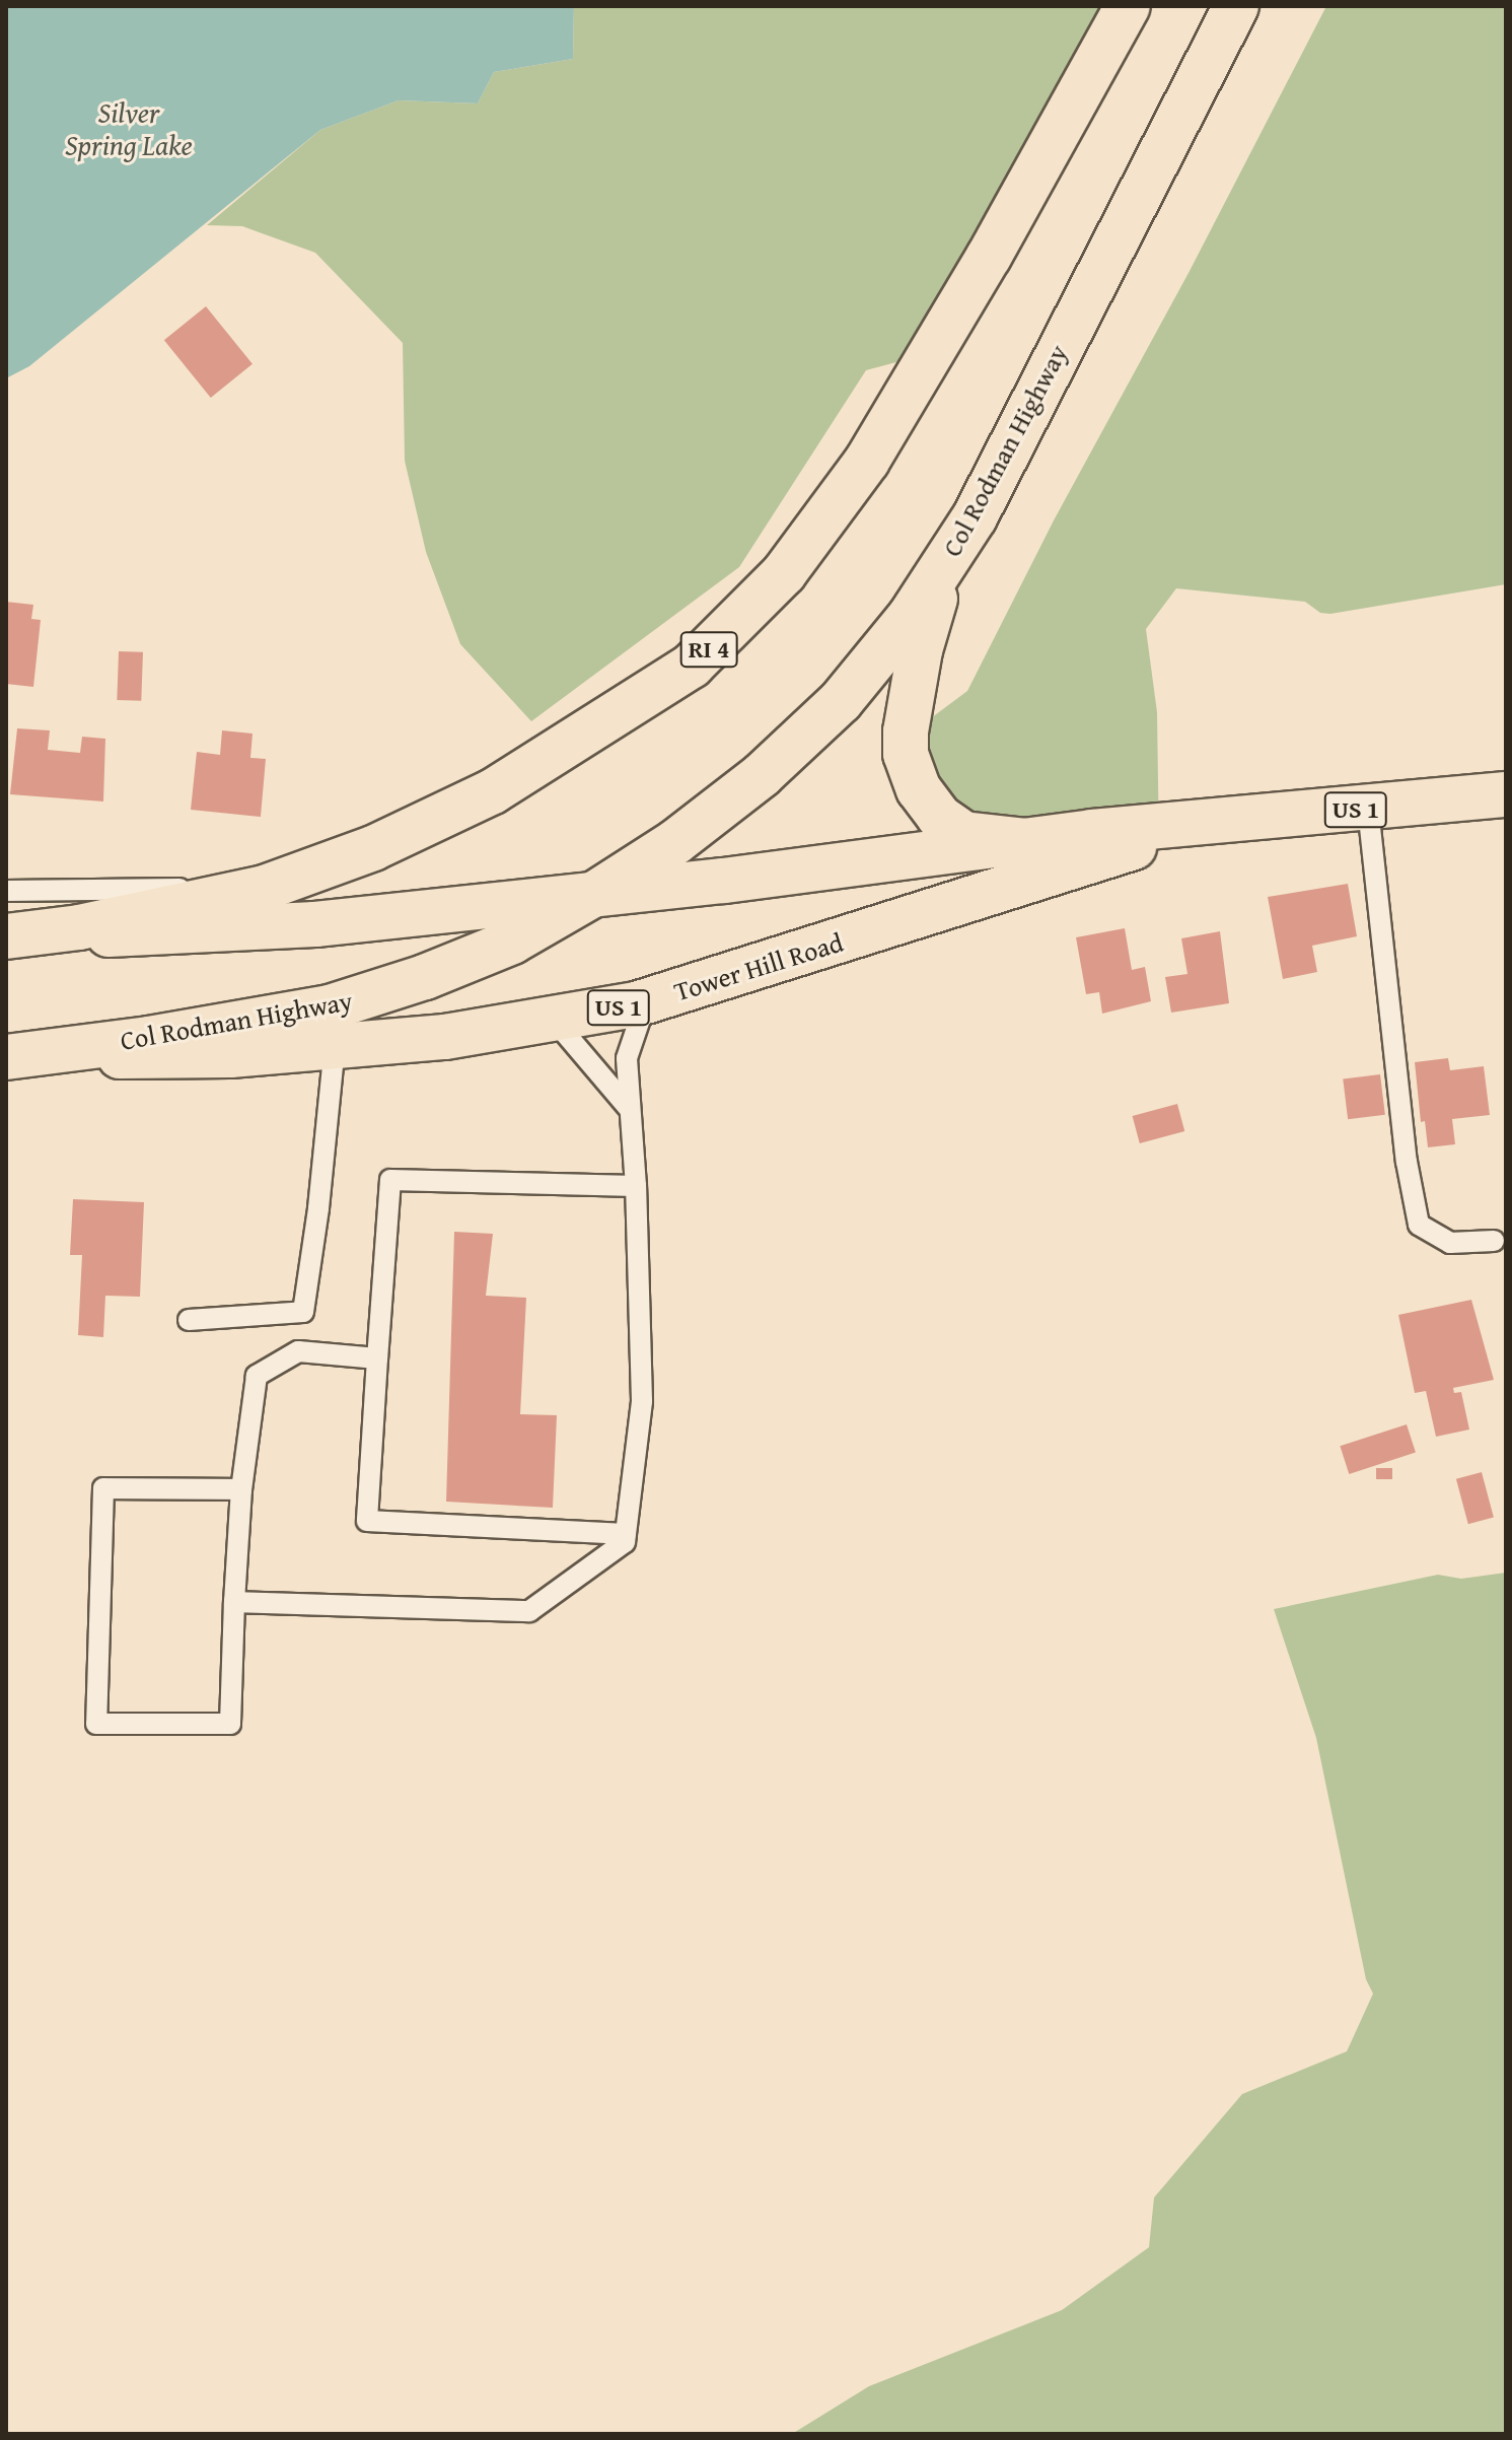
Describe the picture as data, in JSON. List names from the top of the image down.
{
  "streets": {
    "main road": [
      "Col Rodman Highway",
      "RI 4",
      "US 1",
      "Tower Hill Road"
    ]
  },
  "crossings": [
    ["Col Rodman Highway", "Tower Hill Road"],
    ["RI 4", "Tower Hill Road"]
  ],
  "water": ["Silver Spring Lake"]
}
